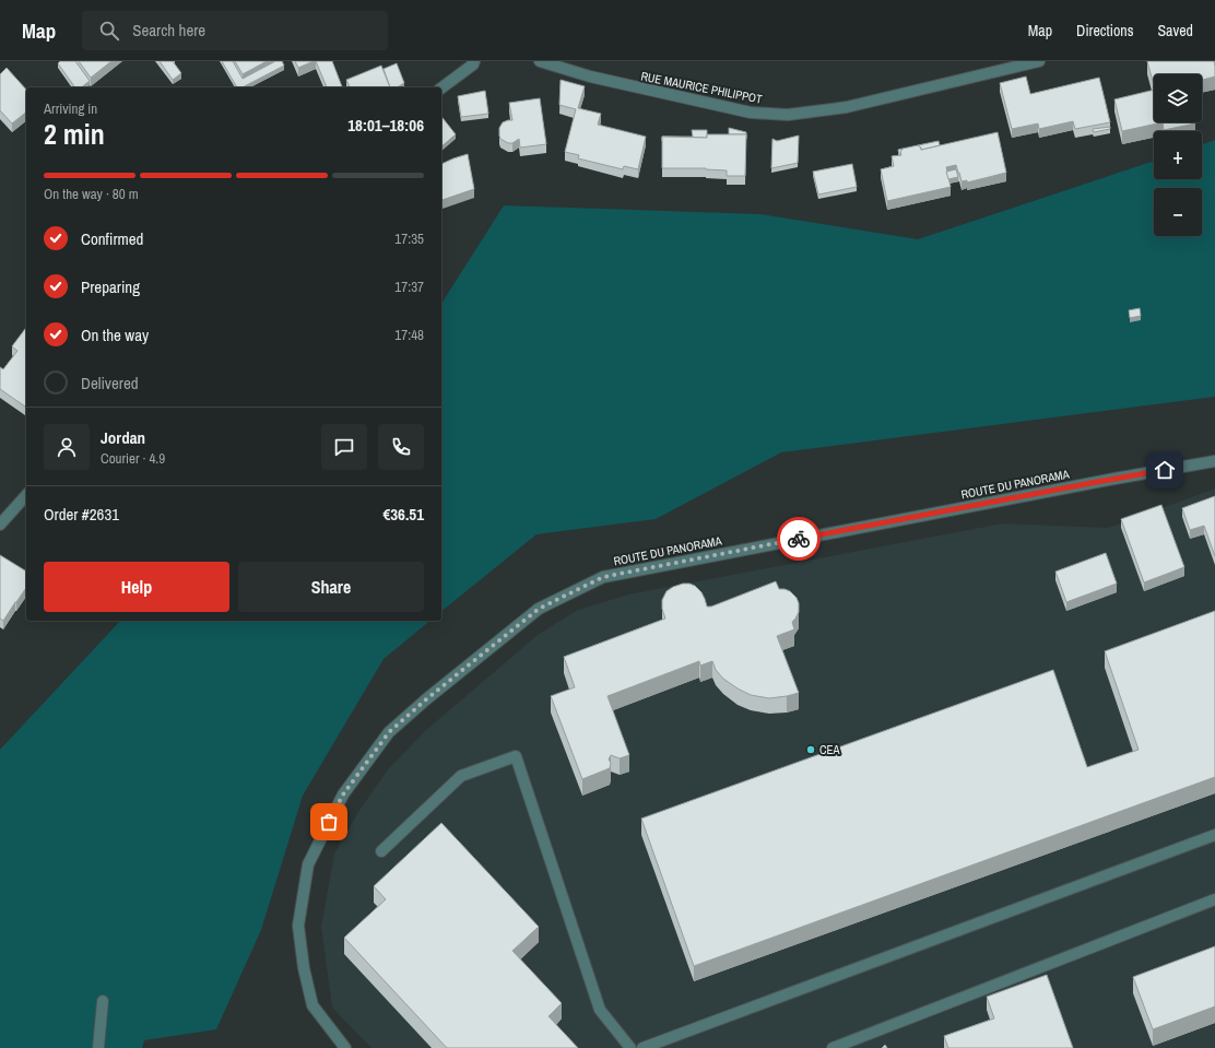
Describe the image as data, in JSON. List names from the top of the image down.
{
  "streets": {
    "street": ["RUE MAURICE PHILIPPOT", "ROUTE DU PANORAMA"]
  },
  "places": ["CEA"],
  "page": {
    "header": "Map",
    "search": "Search here",
    "nav": ["Map", "Directions", "Saved"],
    "map_buttons": ["+", "−"],
    "heading": ["2 min", "Arriving in", "18:01–18:06"],
    "panel": [
      "Jordan",
      "Courier · 4.9",
      "Order #2631",
      "€36.51"
    ],
    "bar": "On the way · 80 m",
    "list": [
      ["Confirmed", "17:35"],
      ["Preparing", "17:37"],
      ["On the way", "17:48"],
      "Delivered"
    ],
    "buttons": ["Help", "Share"]
  }
}
